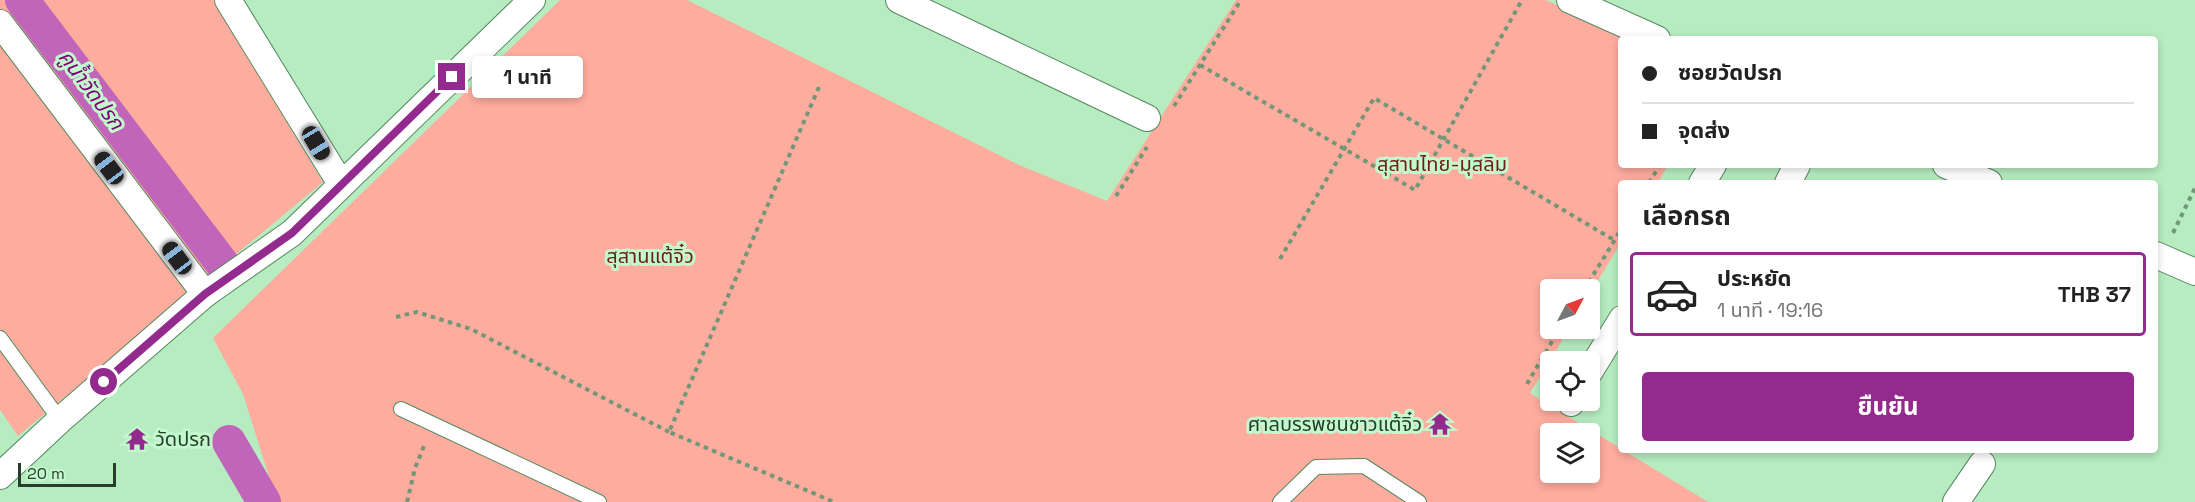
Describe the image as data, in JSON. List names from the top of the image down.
{
  "water": ["คูน้ำวัดปรก"],
  "parks": ["สุสานไทย-มุสลิม", "สุสานแต้จิ๋ว"],
  "places": {
    "temple": ["ศาลบรรพชนชาวแต้จิ๋ว", "วัดปรก"]
  },
  "scale_bar": "20 m",
  "north": "top right",
  "page": {
    "banner": ["ซอยวัดปรก", "จุดส่ง"],
    "bubble": "1 นาที",
    "heading": "เลือกรถ",
    "list": [
      {
        "name": "ประหยัด",
        "note": "1 นาที · 19:16",
        "value": "THB 37"
      }
    ],
    "buttons": "ยืนยัน",
    "scale": "20 m"
  }
}
